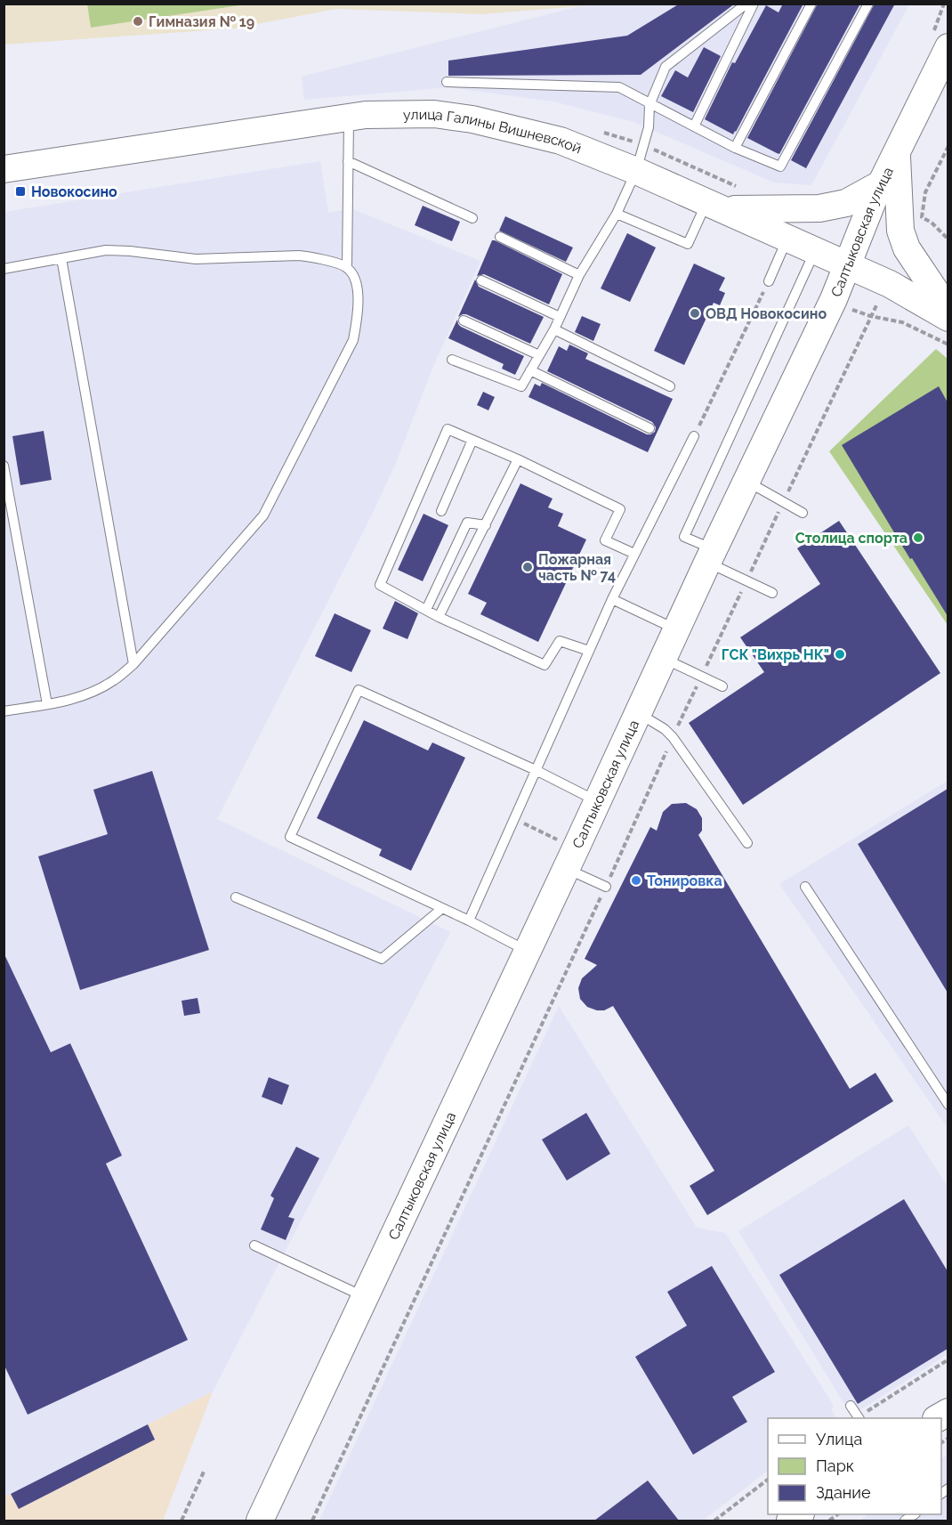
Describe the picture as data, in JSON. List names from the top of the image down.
{
  "streets": {
    "street": ["улица Галины Вишневской", "Салтыковская улица"]
  },
  "crossings": [
    ["улица Галины Вишневской", "Салтыковская улица"]
  ],
  "places": {
    "other": [
      "Гимназия № 19",
      "ОВД Новокосино",
      "Столица спорта",
      "Пожарная часть № 74",
      "ГСК \"Вихрь НК\"",
      "Тонировка"
    ],
    "transit": ["Новокосино"]
  },
  "legend": ["Улица", "Парк", "Здание"]
}
